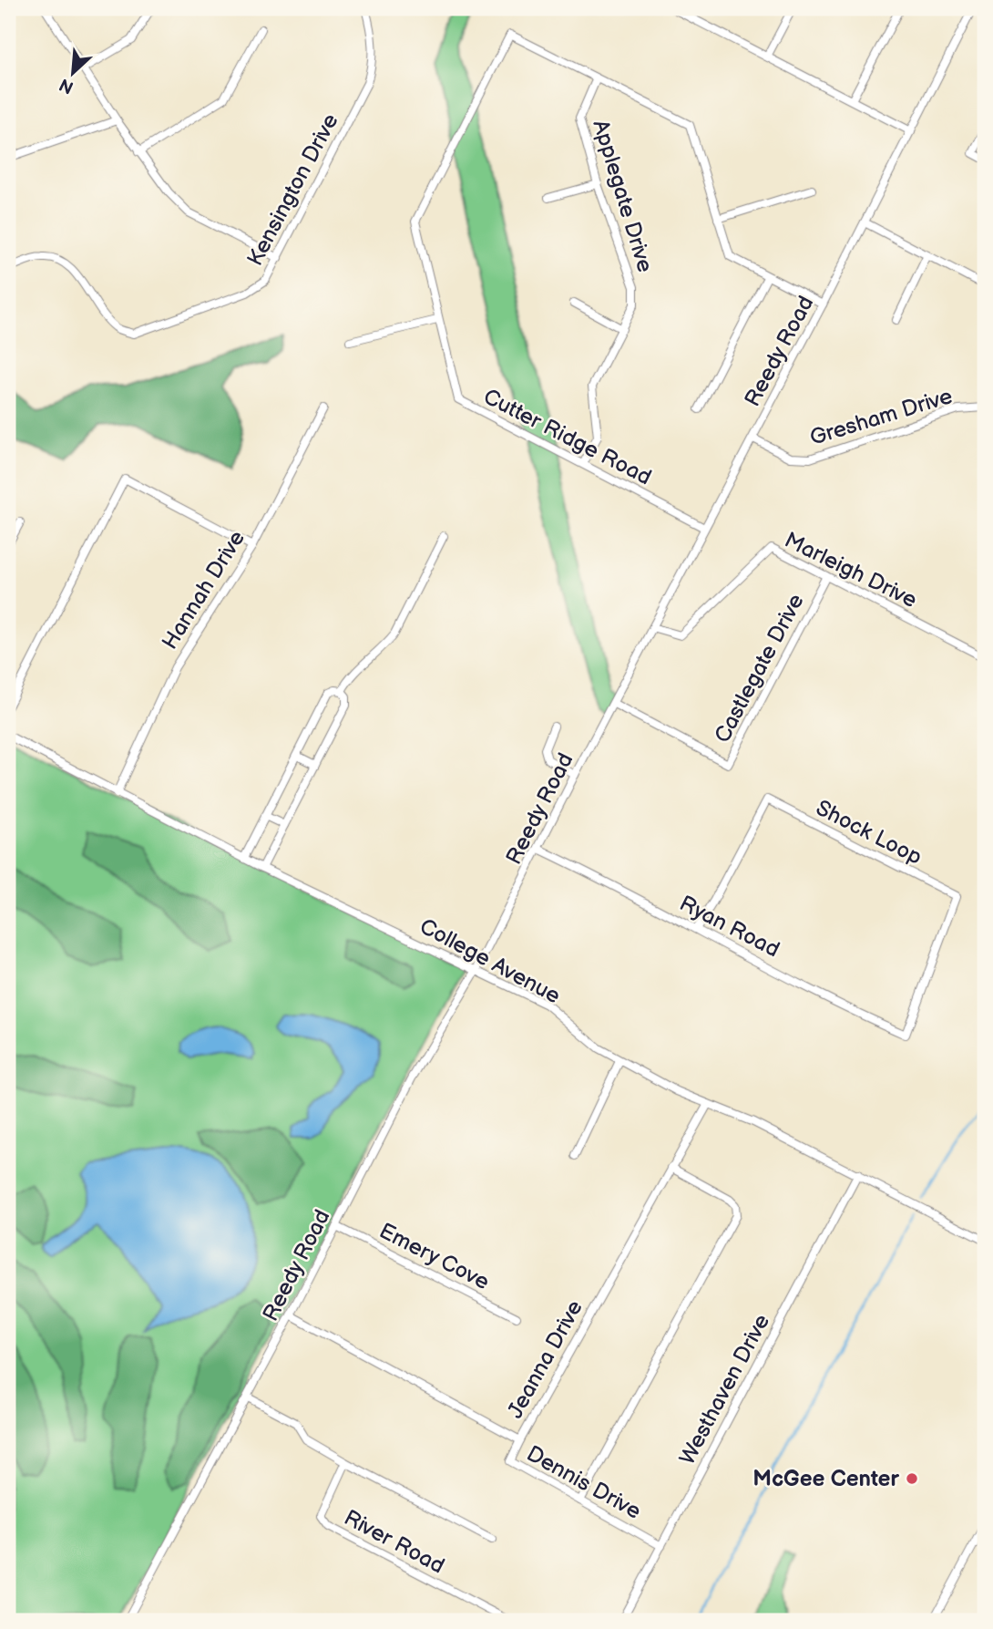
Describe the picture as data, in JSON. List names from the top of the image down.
{
  "streets": {
    "street": [
      "Kensington Drive",
      "Applegate Drive",
      "Reedy Road",
      "Gresham Drive",
      "Cutter Ridge Road",
      "Marleigh Drive",
      "Hannah Drive",
      "Castlegate Drive",
      "Shock Loop",
      "Ryan Road",
      "College Avenue",
      "Emery Cove",
      "Jeanna Drive",
      "Westhaven Drive",
      "Dennis Drive",
      "River Road"
    ]
  },
  "crossings": [
    ["Applegate Drive", "Cutter Ridge Road"],
    ["Reedy Road", "Gresham Drive"],
    ["Reedy Road", "Cutter Ridge Road"],
    ["Reedy Road", "Marleigh Drive"],
    ["Reedy Road", "Castlegate Drive"],
    ["Reedy Road", "Ryan Road"],
    ["Reedy Road", "College Avenue"],
    ["Reedy Road", "Emery Cove"],
    ["Reedy Road", "Jeanna Drive"],
    ["Marleigh Drive", "Castlegate Drive"],
    ["Hannah Drive", "College Avenue"],
    ["Shock Loop", "Ryan Road"],
    ["College Avenue", "Jeanna Drive"],
    ["College Avenue", "Westhaven Drive"],
    ["Jeanna Drive", "Dennis Drive"],
    ["Westhaven Drive", "Dennis Drive"]
  ],
  "places": ["McGee Center"],
  "north": "bottom left"
}
